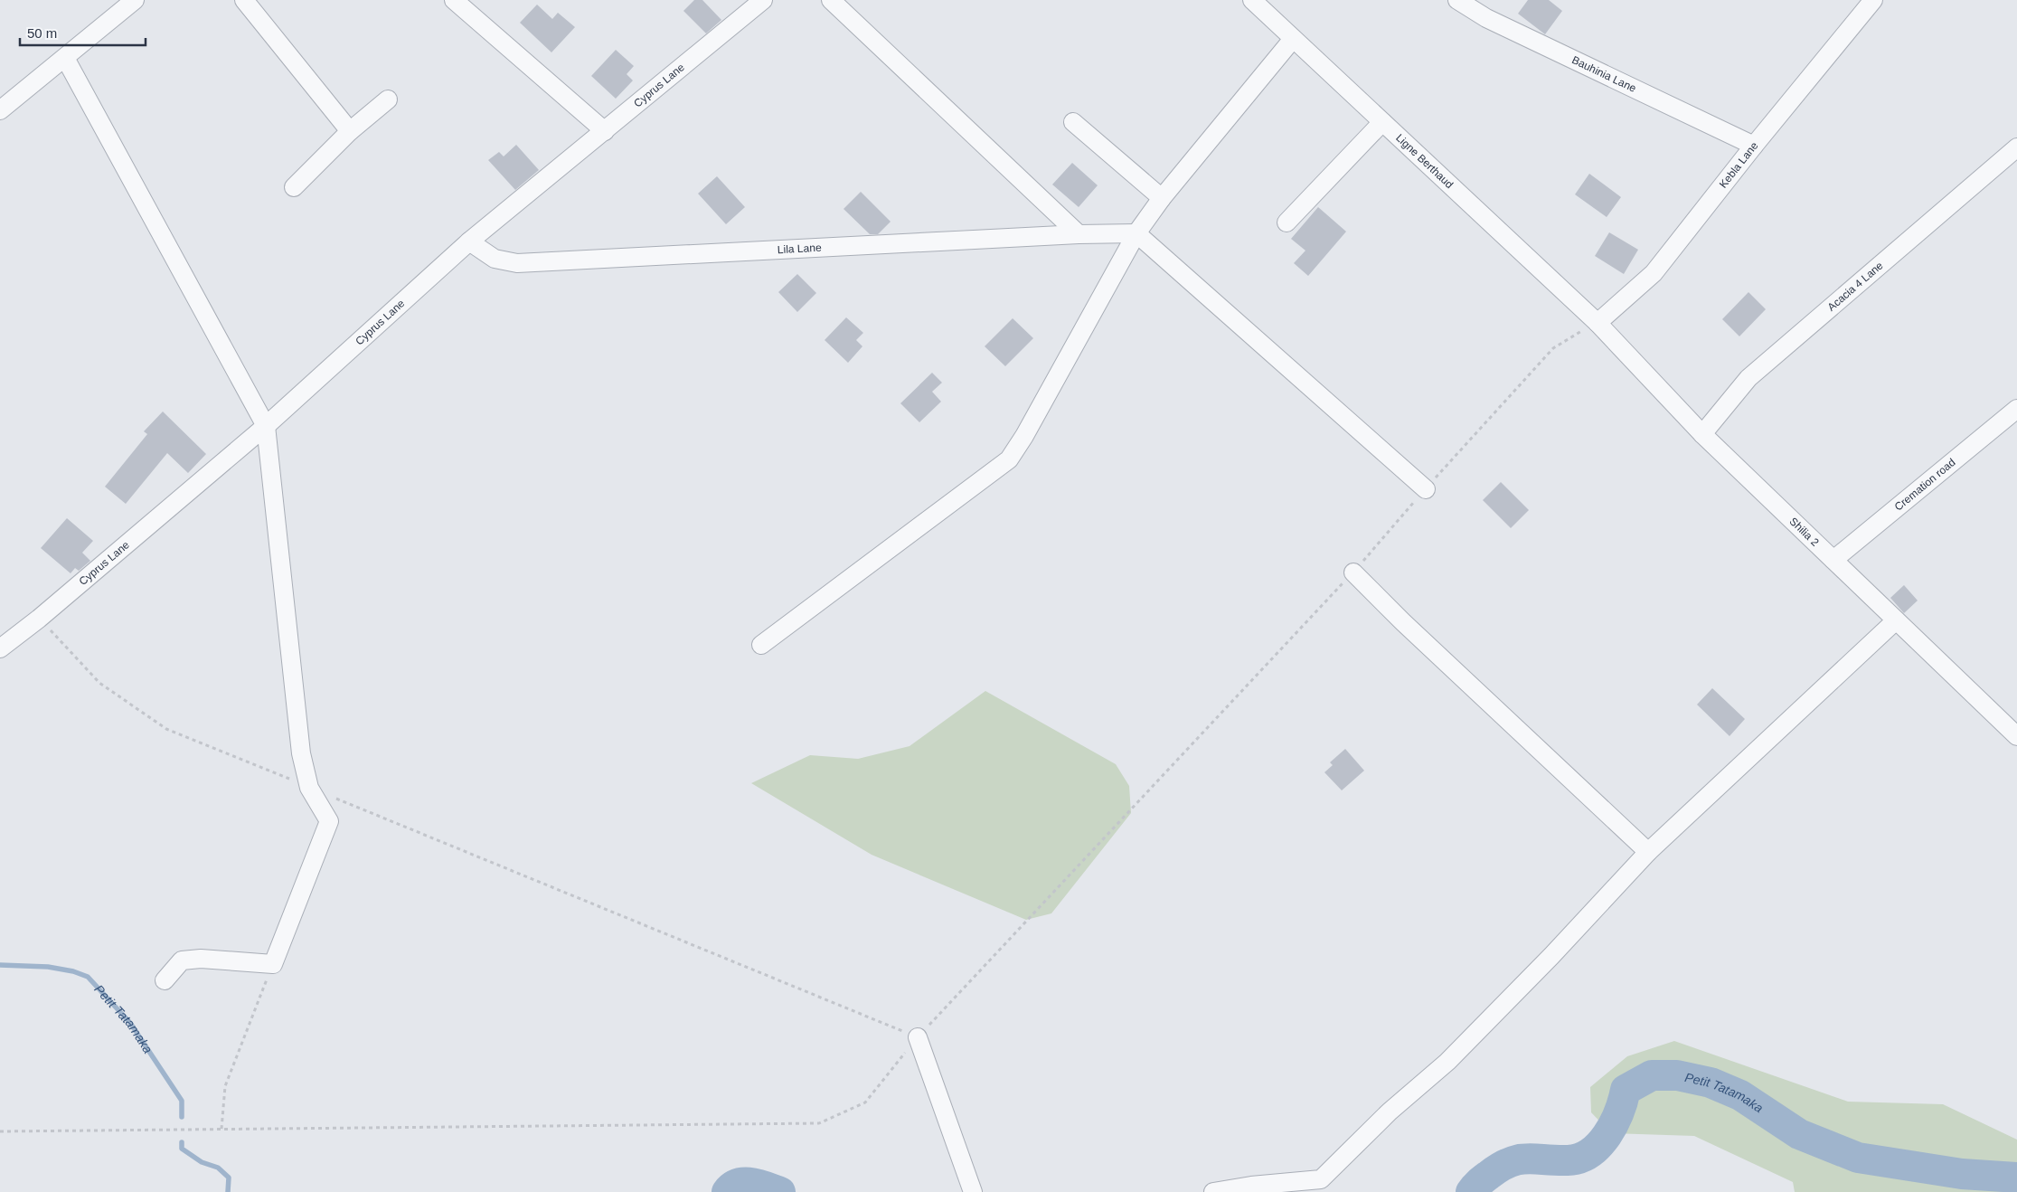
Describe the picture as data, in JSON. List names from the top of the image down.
{
  "streets": {
    "street": [
      "Bauhinia Lane",
      "Cyprus Lane",
      "Ligne Berthaud",
      "Kebla Lane",
      "Lila Lane",
      "Acacia 4 Lane",
      "Cremation road",
      "Shilia 2"
    ]
  },
  "crossings": [
    ["Bauhinia Lane", "Kebla Lane"],
    ["Cyprus Lane", "Lila Lane"],
    ["Ligne Berthaud", "Kebla Lane"],
    ["Ligne Berthaud", "Shilia 2"],
    ["Kebla Lane", "Shilia 2"],
    ["Acacia 4 Lane", "Shilia 2"],
    ["Cremation road", "Shilia 2"]
  ],
  "water": ["Petit Tatamaka"],
  "scale_bar": "50 m"
}
